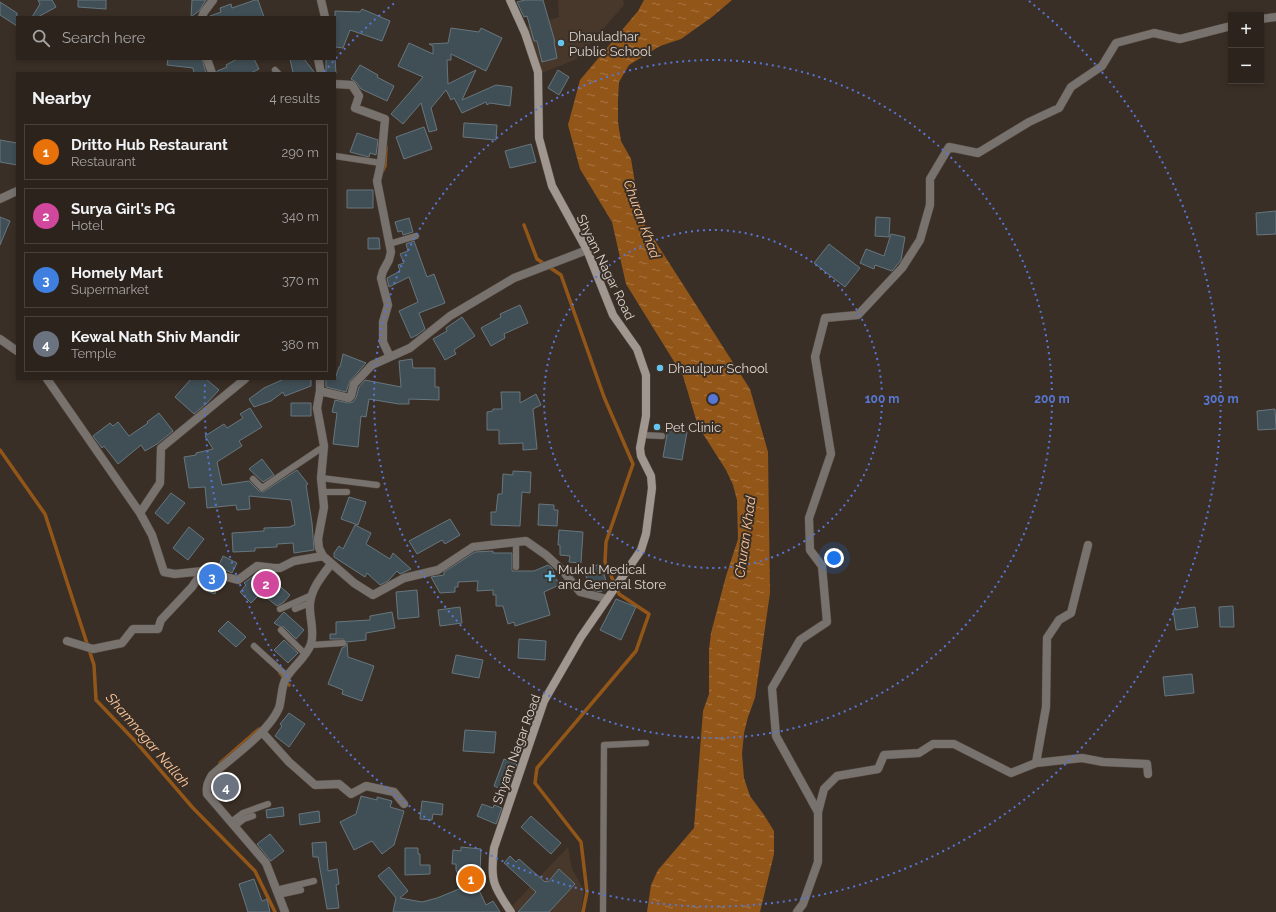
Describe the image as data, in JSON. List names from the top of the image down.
{
  "streets": {
    "street": ["Shyam Nagar Road"]
  },
  "water": ["Churan Khad", "Shamnagar Nallah"],
  "places": {
    "other": ["Dhauladhar Public School", "Dhaulpur School", "Pet Clinic"],
    "health": ["Mukul Medical and General Store"]
  },
  "page": {
    "map_buttons": ["+", "−"],
    "search": "Search here",
    "heading": ["Nearby", "4 results"],
    "list": [
      {
        "mark": "1",
        "name": "Dritto Hub Restaurant",
        "note": "Restaurant",
        "value": "290 m"
      },
      {
        "mark": "2",
        "name": "Surya Girl's PG",
        "note": "Hotel",
        "value": "340 m"
      },
      {
        "mark": "3",
        "name": "Homely Mart",
        "note": "Supermarket",
        "value": "370 m"
      },
      {
        "mark": "4",
        "name": "Kewal Nath Shiv Mandir",
        "note": "Temple",
        "value": "380 m"
      }
    ],
    "pins": [
      "3",
      "2",
      "4",
      "1"
    ]
  },
  "rings": ["100 m", "200 m", "300 m"]
}
